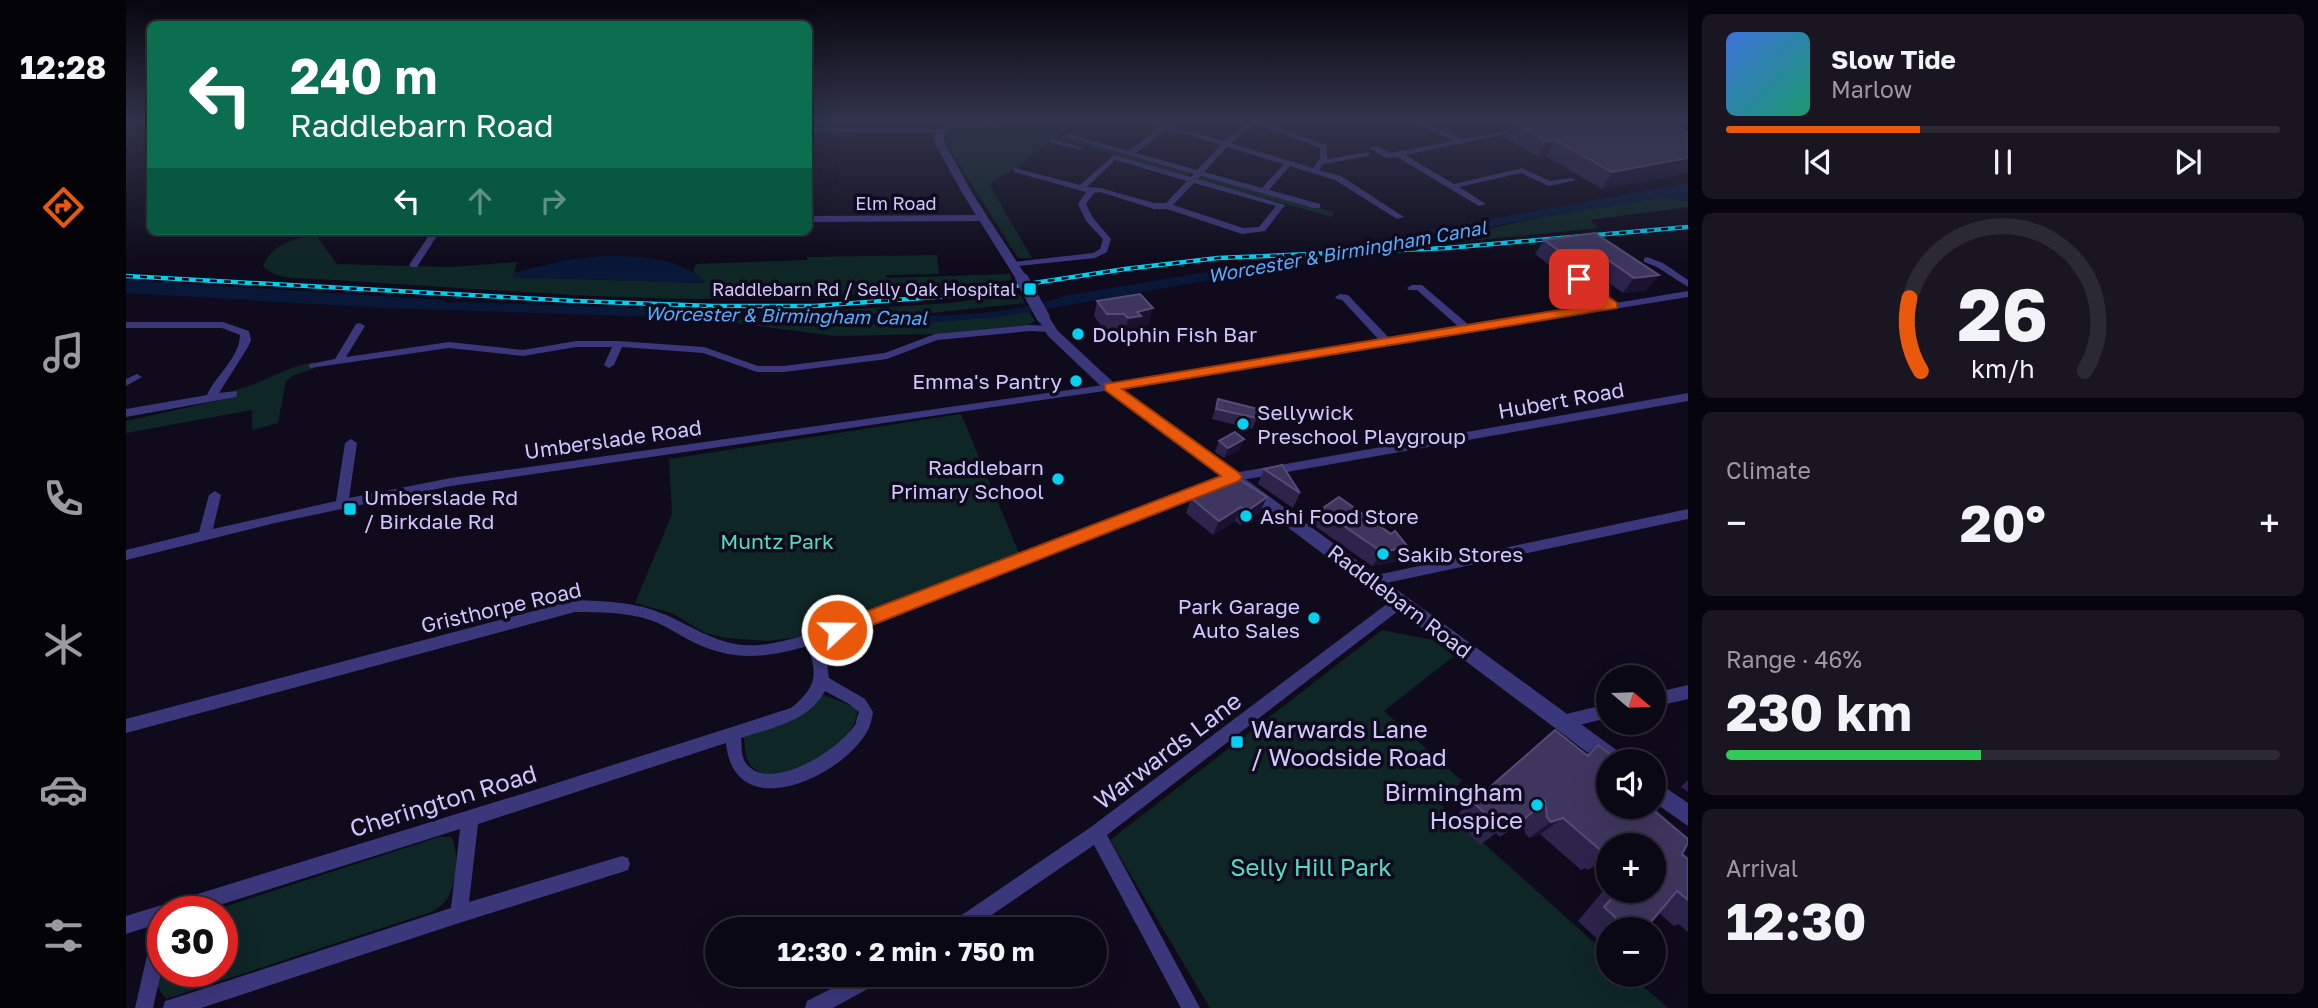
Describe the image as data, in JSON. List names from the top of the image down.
{
  "streets": {
    "street": [
      "Elm Road",
      "Hubert Road",
      "Umberslade Road",
      "Raddlebarn Road",
      "Gristhorpe Road",
      "Warwards Lane",
      "Cherington Road"
    ]
  },
  "crossings": [
    ["Elm Road", "Raddlebarn Road"],
    ["Hubert Road", "Raddlebarn Road"],
    ["Hubert Road", "Gristhorpe Road"],
    ["Umberslade Road", "Raddlebarn Road"],
    ["Raddlebarn Road", "Gristhorpe Road"],
    ["Raddlebarn Road", "Warwards Lane"]
  ],
  "water": ["Worcester & Birmingham Canal"],
  "parks": ["Muntz Park", "Selly Hill Park"],
  "places": {
    "transit": ["Raddlebarn Rd / Selly Oak Hospital", "Umberslade Rd / Birkdale Rd", "Warwards Lane / Woodside Road"],
    "other": [
      "Dolphin Fish Bar",
      "Emma's Pantry",
      "Sellywick Preschool Playgroup",
      "Raddlebarn Primary School",
      "Ashi Food Store",
      "Sakib Stores",
      "Park Garage Auto Sales",
      "Birmingham Hospice"
    ]
  },
  "north": "right",
  "page": {
    "tabs": "12:28",
    "turn": ["240 m", "Raddlebarn Road"],
    "song": ["Slow Tide", "Marlow"],
    "tile": [
      "Climate",
      ["Range · 46%", "230 km"],
      ["Arrival", "12:30"]
    ],
    "heat": ["−", "20°", "+"],
    "map_buttons": ["+", "−"],
    "limit": "30",
    "trip": "12:30 · 2 min · 750 m",
    "gauge": ["26", "km/h"]
  }
}
